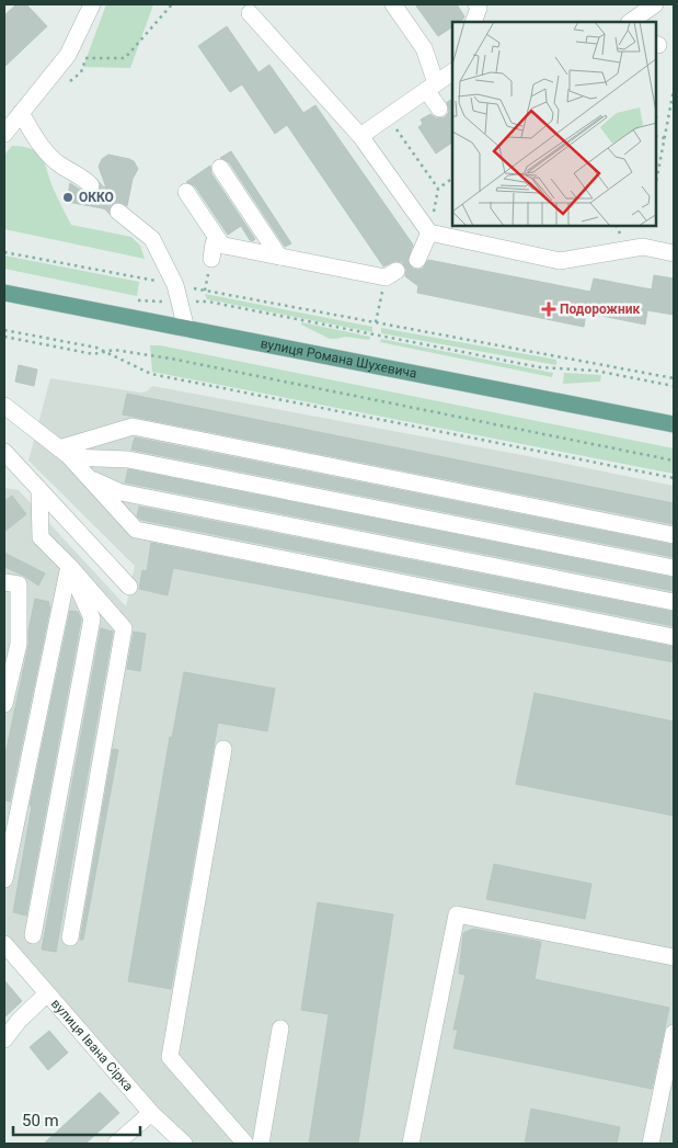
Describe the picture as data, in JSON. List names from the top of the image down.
{
  "streets": {
    "main road": ["вулиця Романа Шухевича"],
    "street": ["вулиця Івана Сірка"]
  },
  "places": {
    "other": ["ОККО"],
    "health": ["Подорожник"]
  },
  "scale_bar": "50 m"
}
